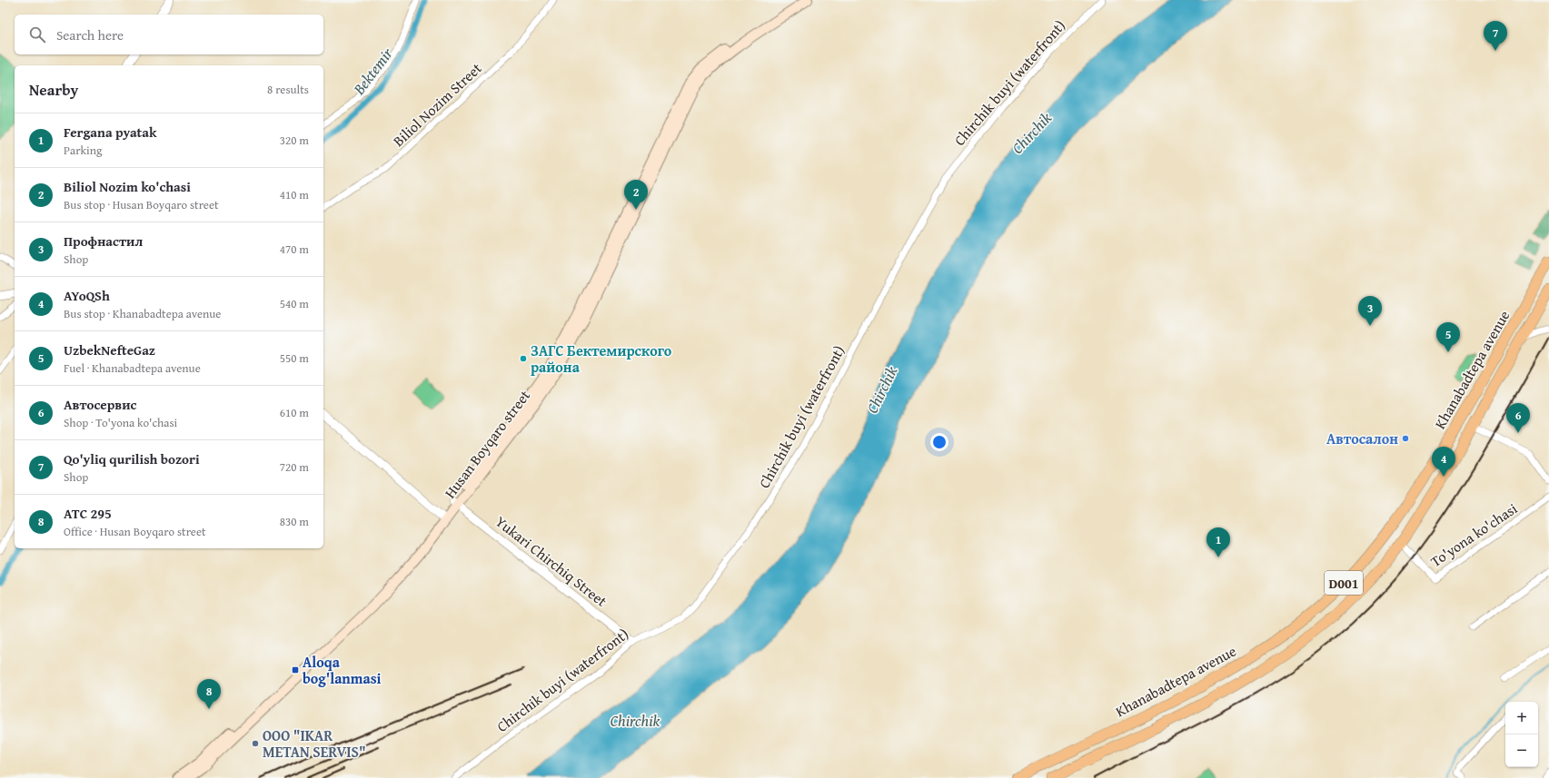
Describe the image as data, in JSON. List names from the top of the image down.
{
  "streets": {
    "highway": ["Khanabadtepa avenue", "D001"],
    "main road": ["Husan Boyqaro street"],
    "street": [
      "Chirchik buyi (waterfront)",
      "Biliol Nozim Street",
      "To'yona ko'chasi",
      "Yukari Chirchiq Street"
    ]
  },
  "crossings": [
    ["Chirchik buyi (waterfront)", "Yukari Chirchiq Street"],
    ["Khanabadtepa avenue", "To'yona ko'chasi"],
    ["Husan Boyqaro street", "Yukari Chirchiq Street"]
  ],
  "water": ["Bektemir", "Chirchik"],
  "places": {
    "other": ["ЗАГС Бектемирского района", "Автосалон", "OOO \"IKAR METAN SERVIS\""],
    "transit": ["Aloqa bog'lanmasi"]
  },
  "page": {
    "search": "Search here",
    "pins": [
      "7",
      "2",
      "3",
      "5",
      "6",
      "4",
      "1",
      "8"
    ],
    "heading": ["Nearby", "8 results"],
    "list": [
      {
        "mark": "1",
        "name": "Fergana pyatak",
        "note": "Parking",
        "value": "320 m"
      },
      {
        "mark": "2",
        "name": "Biliol Nozim ko'chasi",
        "note": "Bus stop · Husan Boyqaro street",
        "value": "410 m"
      },
      {
        "mark": "3",
        "name": "Профнастил",
        "note": "Shop",
        "value": "470 m"
      },
      {
        "mark": "4",
        "name": "AYoQSh",
        "note": "Bus stop · Khanabadtepa avenue",
        "value": "540 m"
      },
      {
        "mark": "5",
        "name": "UzbekNefteGaz",
        "note": "Fuel · Khanabadtepa avenue",
        "value": "550 m"
      },
      {
        "mark": "6",
        "name": "Автосервис",
        "note": "Shop · To'yona ko'chasi",
        "value": "610 m"
      },
      {
        "mark": "7",
        "name": "Qo'yliq qurilish bozori",
        "note": "Shop",
        "value": "720 m"
      },
      {
        "mark": "8",
        "name": "ATC 295",
        "note": "Office · Husan Boyqaro street",
        "value": "830 m"
      }
    ],
    "map_buttons": ["+", "−"]
  }
}
